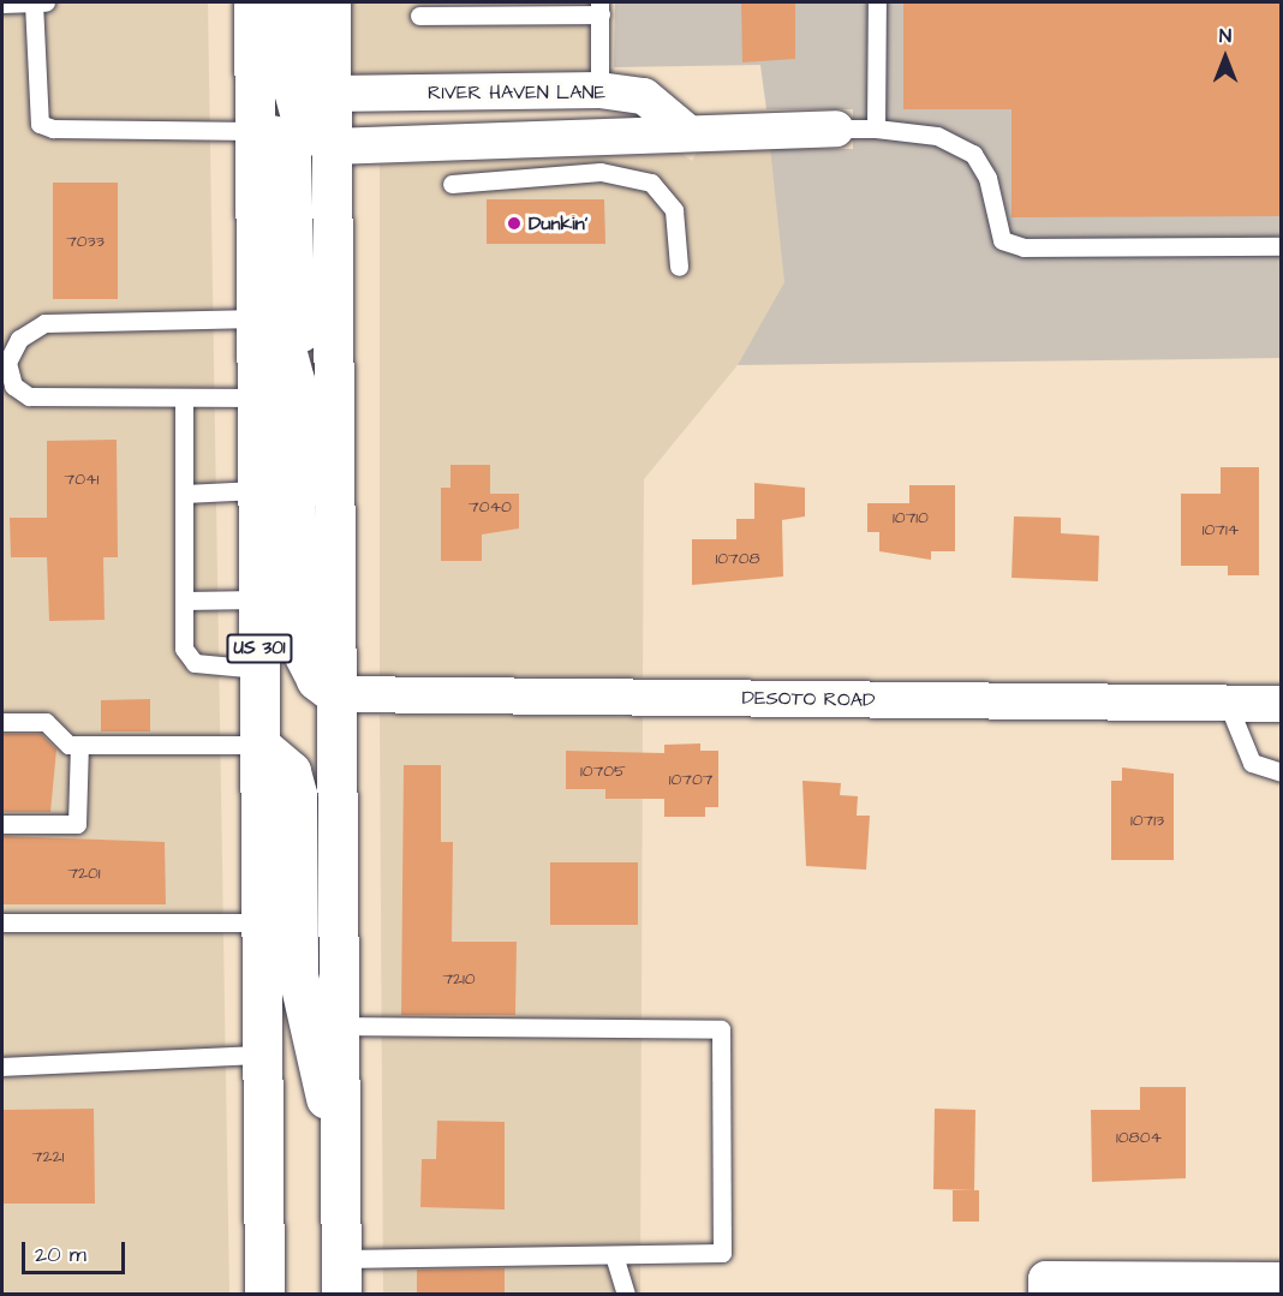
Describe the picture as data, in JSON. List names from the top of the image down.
{
  "streets": {
    "main road": ["US 301"],
    "street": ["RIVER HAVEN LANE", "DESOTO ROAD"]
  },
  "places": ["Dunkin'"],
  "house_numbers": [
    "7033",
    "7041",
    "7040",
    "10710",
    "10714",
    "10708",
    "10705",
    "10707",
    "10713",
    "7201",
    "7210",
    "10804",
    "7221"
  ],
  "scale_bar": "20 m",
  "north": "top"
}
